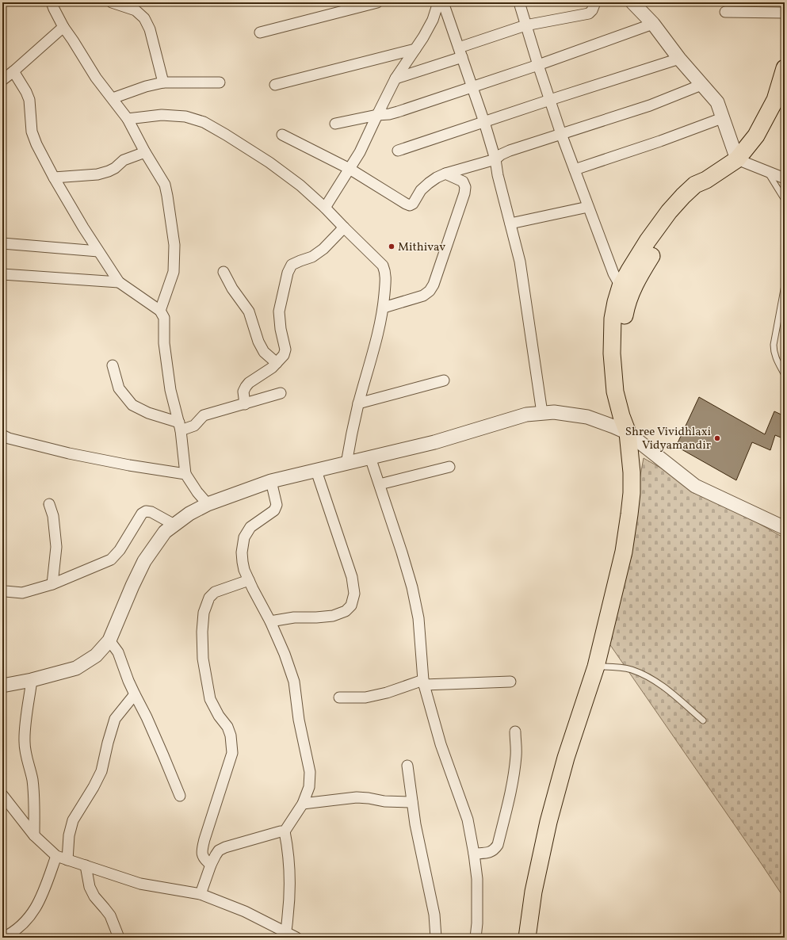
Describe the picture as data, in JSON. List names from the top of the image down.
{
  "places": ["Mithivav", "Shree Vividhlaxi Vidyamandir"]
}
